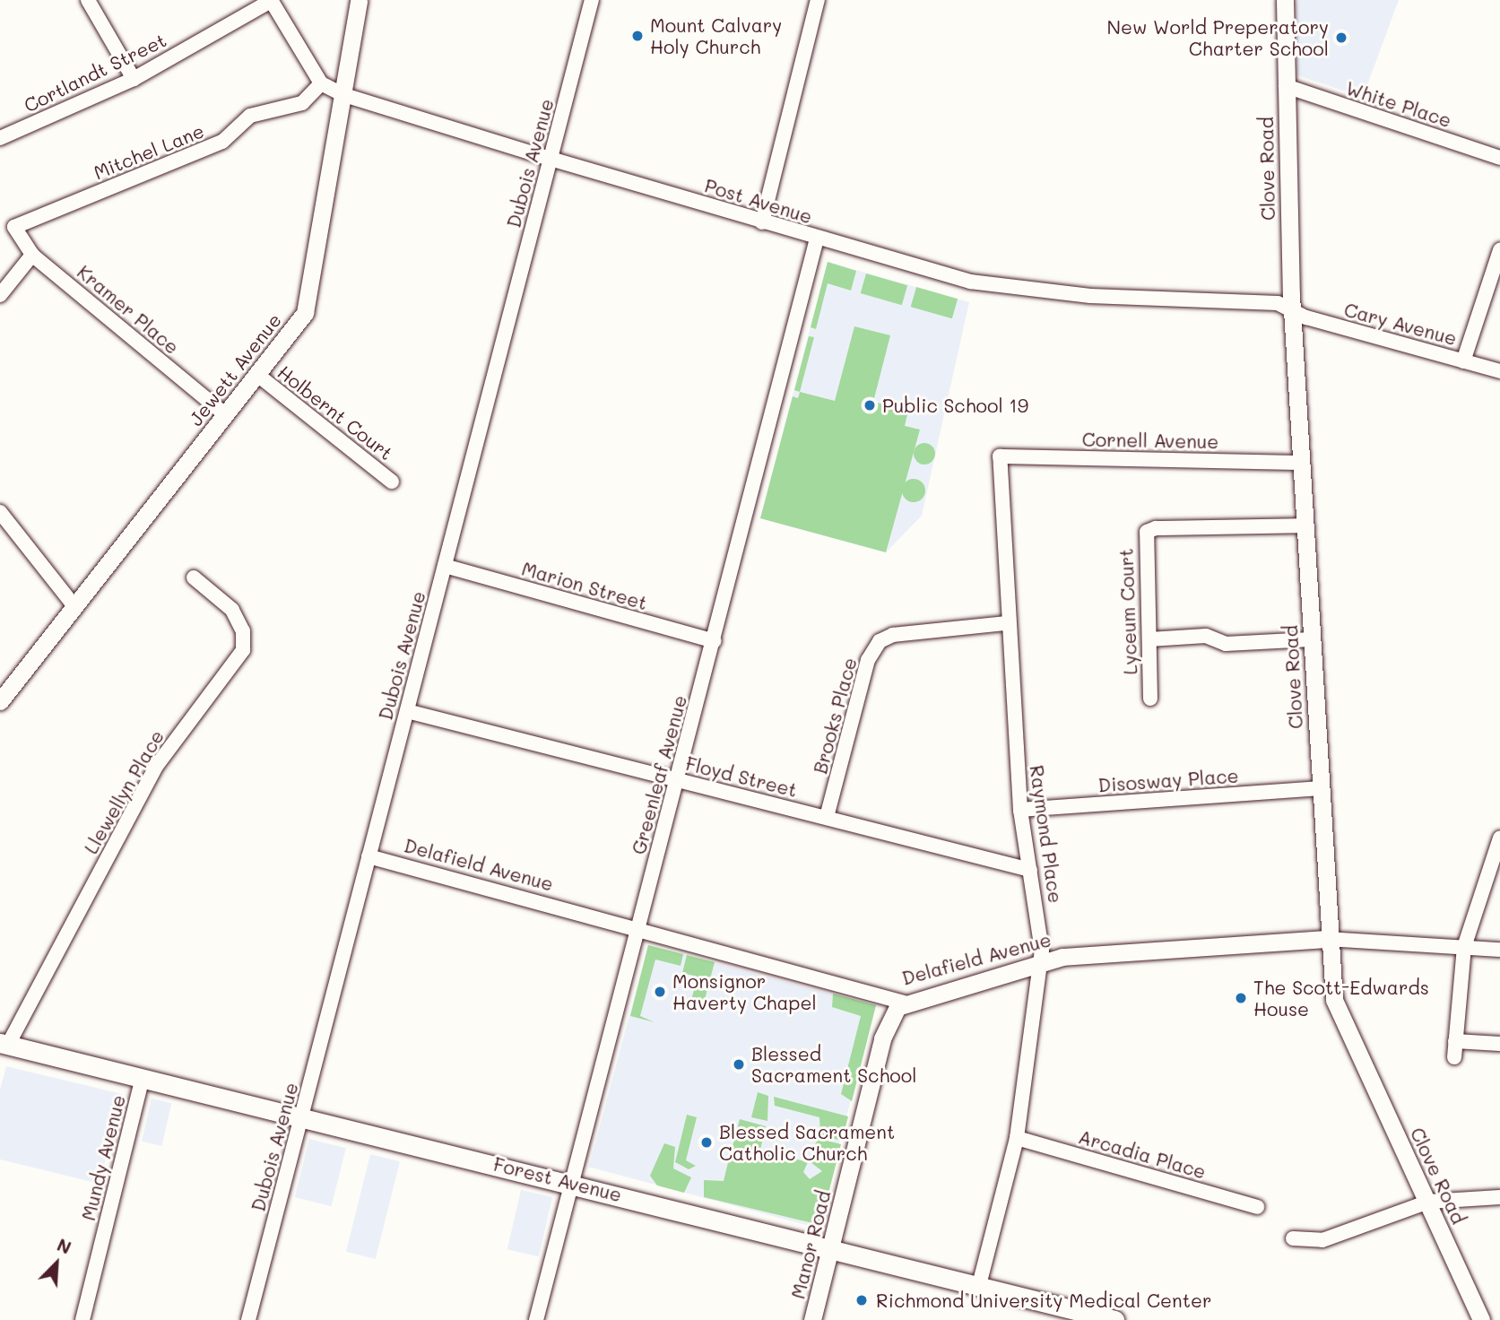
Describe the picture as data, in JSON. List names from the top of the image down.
{
  "streets": {
    "main road": ["Forest Avenue"],
    "street": [
      "Cortlandt Street",
      "White Place",
      "Mitchel Lane",
      "Dubois Avenue",
      "Clove Road",
      "Post Avenue",
      "Kramer Place",
      "Cary Avenue",
      "Jewett Avenue",
      "Holbernt Court",
      "Cornell Avenue",
      "Marion Street",
      "Lyceum Court",
      "Brooks Place",
      "Greenleaf Avenue",
      "Floyd Street",
      "Disosway Place",
      "Llewellyn Place",
      "Raymond Place",
      "Delafield Avenue",
      "Arcadia Place",
      "Mundy Avenue",
      "Manor Road"
    ]
  },
  "crossings": [
    ["White Place", "Clove Road"],
    ["Mitchel Lane", "Post Avenue"],
    ["Mitchel Lane", "Kramer Place"],
    ["Dubois Avenue", "Post Avenue"],
    ["Dubois Avenue", "Marion Street"],
    ["Dubois Avenue", "Floyd Street"],
    ["Dubois Avenue", "Delafield Avenue"],
    ["Dubois Avenue", "Forest Avenue"],
    ["Clove Road", "Post Avenue"],
    ["Clove Road", "Cary Avenue"],
    ["Clove Road", "Cornell Avenue"],
    ["Clove Road", "Lyceum Court"],
    ["Clove Road", "Disosway Place"],
    ["Clove Road", "Delafield Avenue"],
    ["Post Avenue", "Cary Avenue"],
    ["Post Avenue", "Jewett Avenue"],
    ["Post Avenue", "Greenleaf Avenue"],
    ["Kramer Place", "Jewett Avenue"],
    ["Jewett Avenue", "Holbernt Court"],
    ["Cornell Avenue", "Raymond Place"],
    ["Marion Street", "Greenleaf Avenue"],
    ["Brooks Place", "Floyd Street"],
    ["Brooks Place", "Raymond Place"],
    ["Greenleaf Avenue", "Floyd Street"],
    ["Greenleaf Avenue", "Delafield Avenue"],
    ["Greenleaf Avenue", "Forest Avenue"],
    ["Floyd Street", "Raymond Place"],
    ["Disosway Place", "Raymond Place"],
    ["Llewellyn Place", "Forest Avenue"],
    ["Raymond Place", "Delafield Avenue"],
    ["Raymond Place", "Arcadia Place"],
    ["Raymond Place", "Forest Avenue"],
    ["Delafield Avenue", "Manor Road"],
    ["Mundy Avenue", "Forest Avenue"],
    ["Forest Avenue", "Manor Road"]
  ],
  "places": [
    "Mount Calvary Holy Church",
    "New World Preperatory Charter School",
    "Public School 19",
    "Monsignor Haverty Chapel",
    "The Scott-Edwards House",
    "Blessed Sacrament School",
    "Blessed Sacrament Catholic Church",
    "Richmond University Medical Center"
  ],
  "north": "top right"
}
